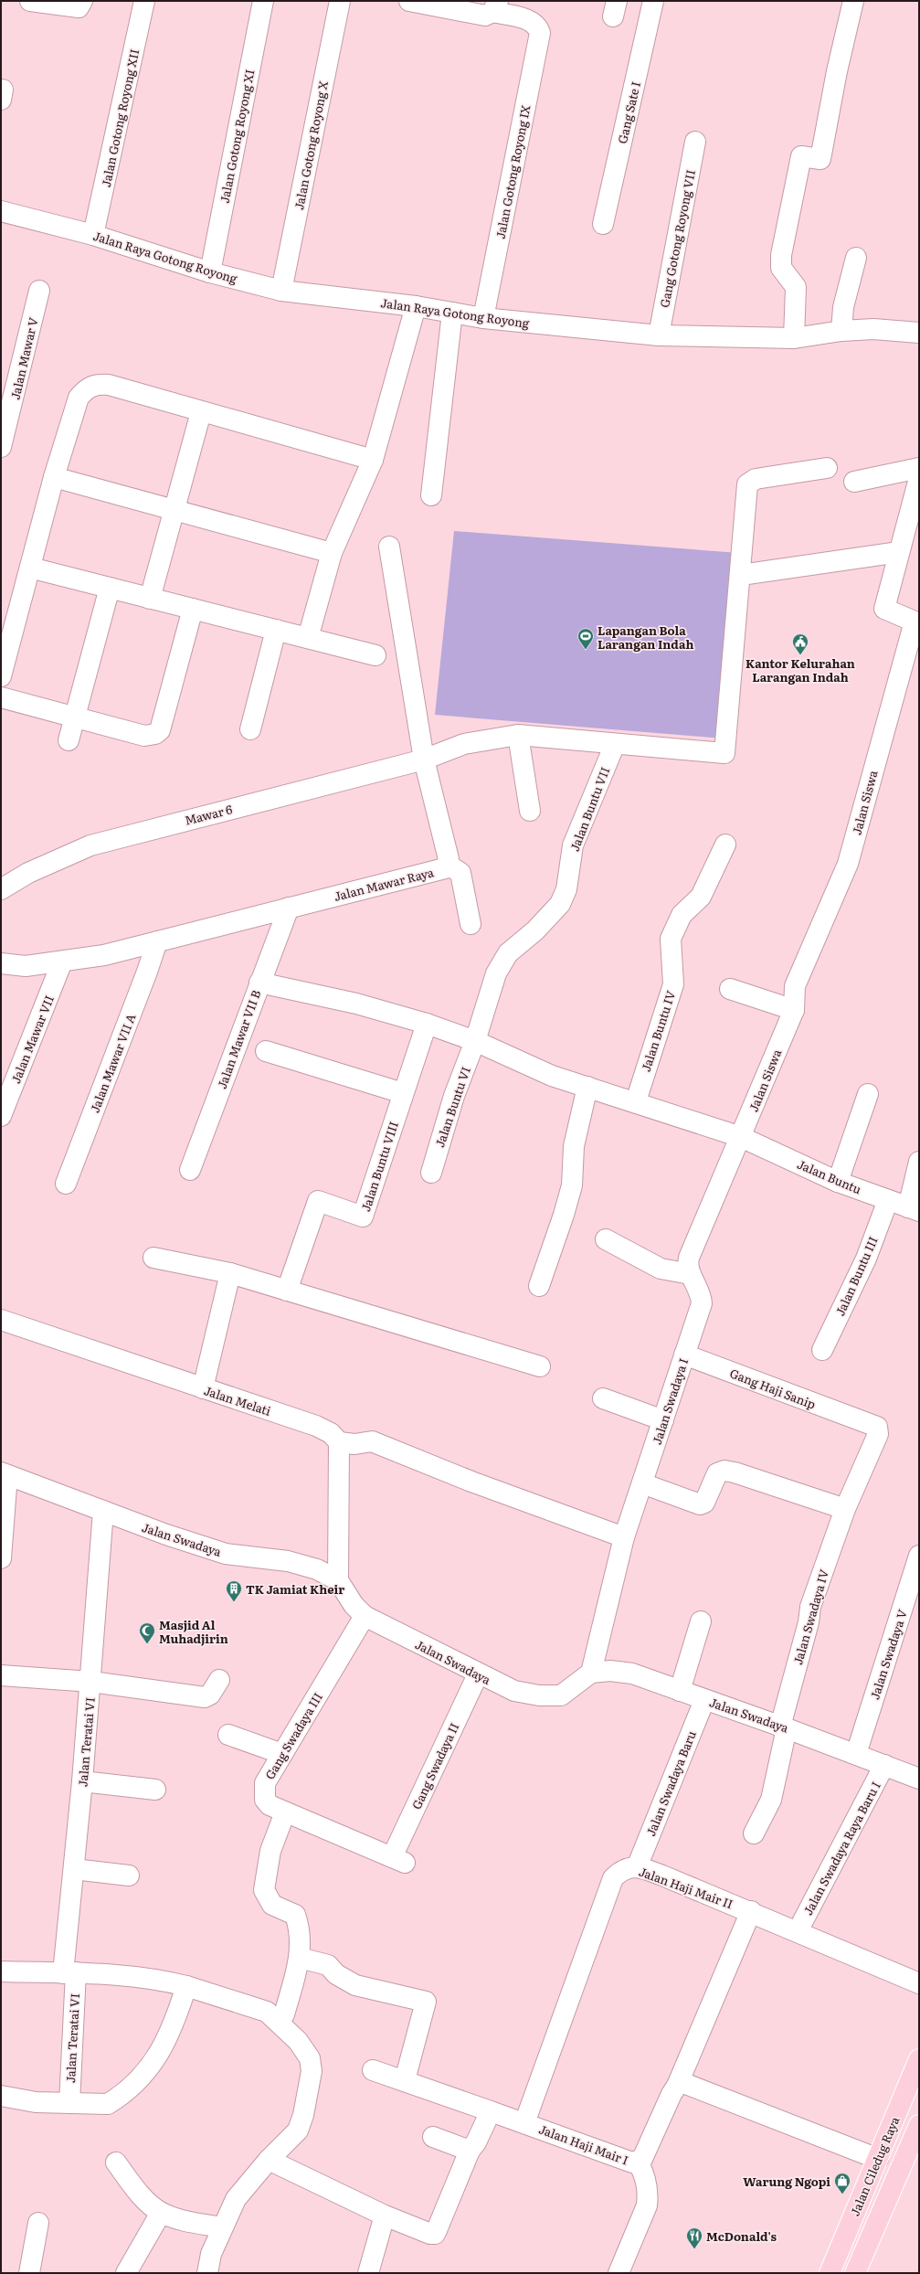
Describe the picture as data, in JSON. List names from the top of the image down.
{
  "streets": {
    "main road": ["Jalan Ciledug Raya"],
    "street": [
      "Gang Sate I",
      "Jalan Gotong Royong XII",
      "Jalan Gotong Royong XI",
      "Jalan Gotong Royong X",
      "Jalan Gotong Royong IX",
      "Gang Gotong Royong VII",
      "Jalan Raya Gotong Royong",
      "Jalan Mawar V",
      "Jalan Siswa",
      "Jalan Buntu VII",
      "Mawar 6",
      "Jalan Mawar Raya",
      "Jalan Buntu IV",
      "Jalan Mawar VII",
      "Jalan Mawar VII B",
      "Jalan Mawar VII A",
      "Jalan Buntu VI",
      "Jalan Buntu VIII",
      "Jalan Buntu",
      "Jalan Buntu III",
      "Gang Haji Sanip",
      "Jalan Melati",
      "Jalan Swadaya I",
      "Jalan Swadaya",
      "Jalan Swadaya IV",
      "Jalan Swadaya V",
      "Gang Swadaya III",
      "Jalan Teratai VI",
      "Gang Swadaya II",
      "Jalan Swadaya Baru",
      "Jalan Swadaya Raya Baru I",
      "Jalan Haji Mair II",
      "Jalan Haji Mair I"
    ]
  },
  "crossings": [
    ["Jalan Gotong Royong XII", "Jalan Raya Gotong Royong"],
    ["Jalan Gotong Royong XI", "Jalan Raya Gotong Royong"],
    ["Jalan Gotong Royong X", "Jalan Raya Gotong Royong"],
    ["Jalan Gotong Royong IX", "Jalan Raya Gotong Royong"],
    ["Gang Gotong Royong VII", "Jalan Raya Gotong Royong"],
    ["Jalan Siswa", "Jalan Buntu"],
    ["Jalan Siswa", "Jalan Swadaya I"],
    ["Jalan Buntu VII", "Mawar 6"],
    ["Jalan Buntu VII", "Jalan Buntu VI"],
    ["Jalan Buntu VII", "Jalan Buntu"],
    ["Mawar 6", "Jalan Mawar Raya"],
    ["Jalan Mawar Raya", "Jalan Mawar VII"],
    ["Jalan Mawar Raya", "Jalan Mawar VII B"],
    ["Jalan Mawar Raya", "Jalan Mawar VII A"],
    ["Jalan Buntu IV", "Jalan Buntu"],
    ["Jalan Mawar VII B", "Jalan Buntu"],
    ["Jalan Buntu VI", "Jalan Buntu"],
    ["Jalan Buntu VIII", "Jalan Buntu"],
    ["Jalan Buntu", "Jalan Buntu III"],
    ["Jalan Buntu", "Jalan Swadaya I"],
    ["Gang Haji Sanip", "Jalan Swadaya I"],
    ["Gang Haji Sanip", "Jalan Swadaya IV"],
    ["Jalan Swadaya I", "Jalan Swadaya"],
    ["Jalan Swadaya", "Jalan Swadaya IV"],
    ["Jalan Swadaya", "Jalan Swadaya V"],
    ["Jalan Swadaya", "Gang Swadaya III"],
    ["Jalan Swadaya", "Jalan Teratai VI"],
    ["Jalan Swadaya", "Gang Swadaya II"],
    ["Jalan Swadaya", "Jalan Swadaya Baru"],
    ["Jalan Swadaya", "Jalan Swadaya Raya Baru I"],
    ["Gang Swadaya III", "Gang Swadaya II"],
    ["Jalan Swadaya Baru", "Jalan Haji Mair II"],
    ["Jalan Swadaya Raya Baru I", "Jalan Haji Mair II"],
    ["Jalan Haji Mair II", "Jalan Haji Mair I"]
  ],
  "places": {
    "sports": ["Lapangan Bola Larangan Indah"],
    "public building": ["Kantor Kelurahan Larangan Indah"],
    "building": ["TK Jamiat Kheir"],
    "mosque": ["Masjid Al Muhadjirin"],
    "shop": ["Warung Ngopi"],
    "restaurant": ["McDonald's"]
  }
}
